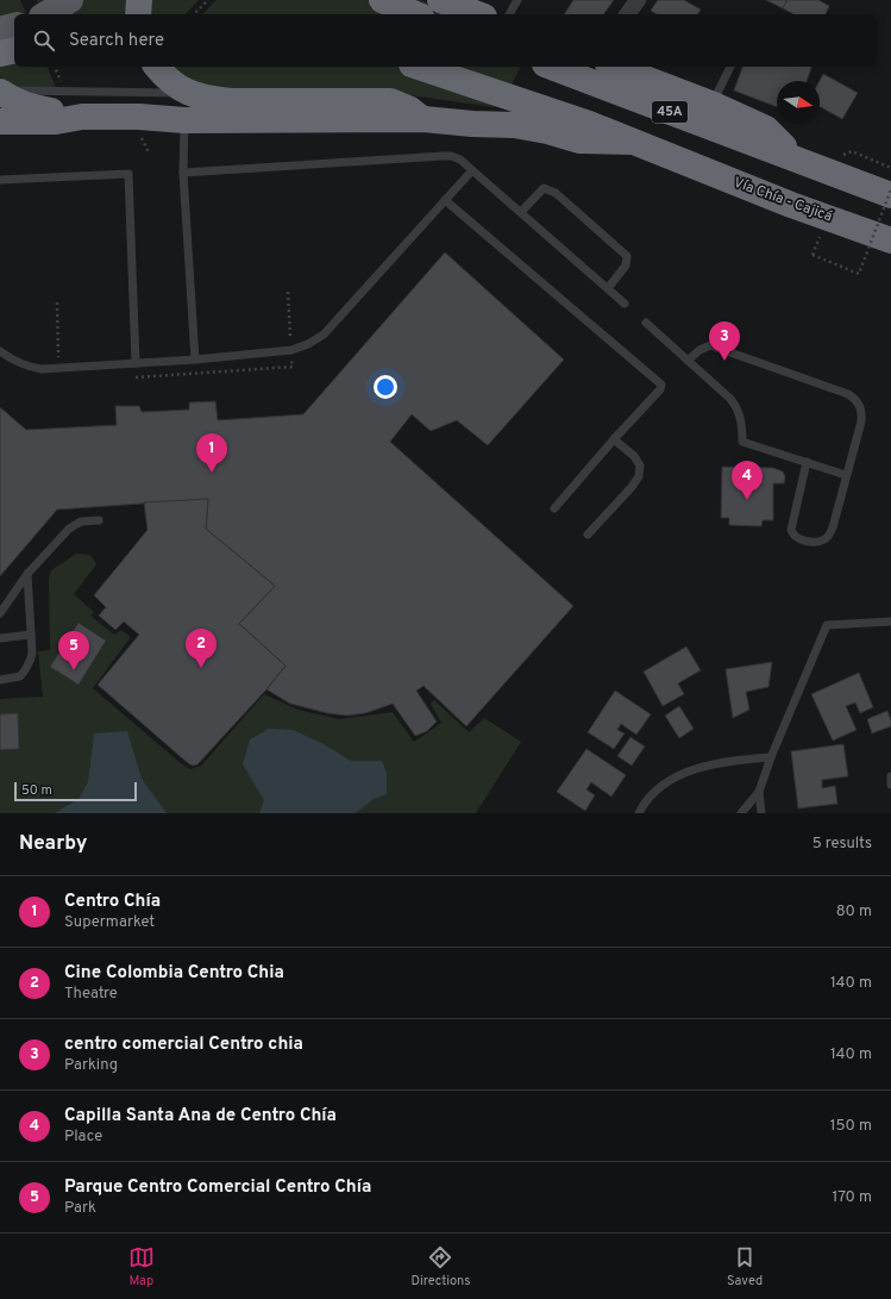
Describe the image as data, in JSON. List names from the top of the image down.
{
  "streets": {
    "highway": ["45A", "Vía Chía - Cajicá"]
  },
  "scale_bar": "50 m",
  "north": "right",
  "page": {
    "search": "Search here",
    "pins": [
      "3",
      "1",
      "4",
      "2",
      "5"
    ],
    "scale": "50 m",
    "heading": ["Nearby", "5 results"],
    "list": [
      {
        "mark": "1",
        "name": "Centro Chía",
        "note": "Supermarket",
        "value": "80 m"
      },
      {
        "mark": "2",
        "name": "Cine Colombia Centro Chia",
        "note": "Theatre",
        "value": "140 m"
      },
      {
        "mark": "3",
        "name": "centro comercial Centro chia",
        "note": "Parking",
        "value": "140 m"
      },
      {
        "mark": "4",
        "name": "Capilla Santa Ana de Centro Chía",
        "note": "Place",
        "value": "150 m"
      },
      {
        "mark": "5",
        "name": "Parque Centro Comercial Centro Chía",
        "note": "Park",
        "value": "170 m"
      }
    ],
    "nav": ["Map", "Directions", "Saved"]
  }
}
